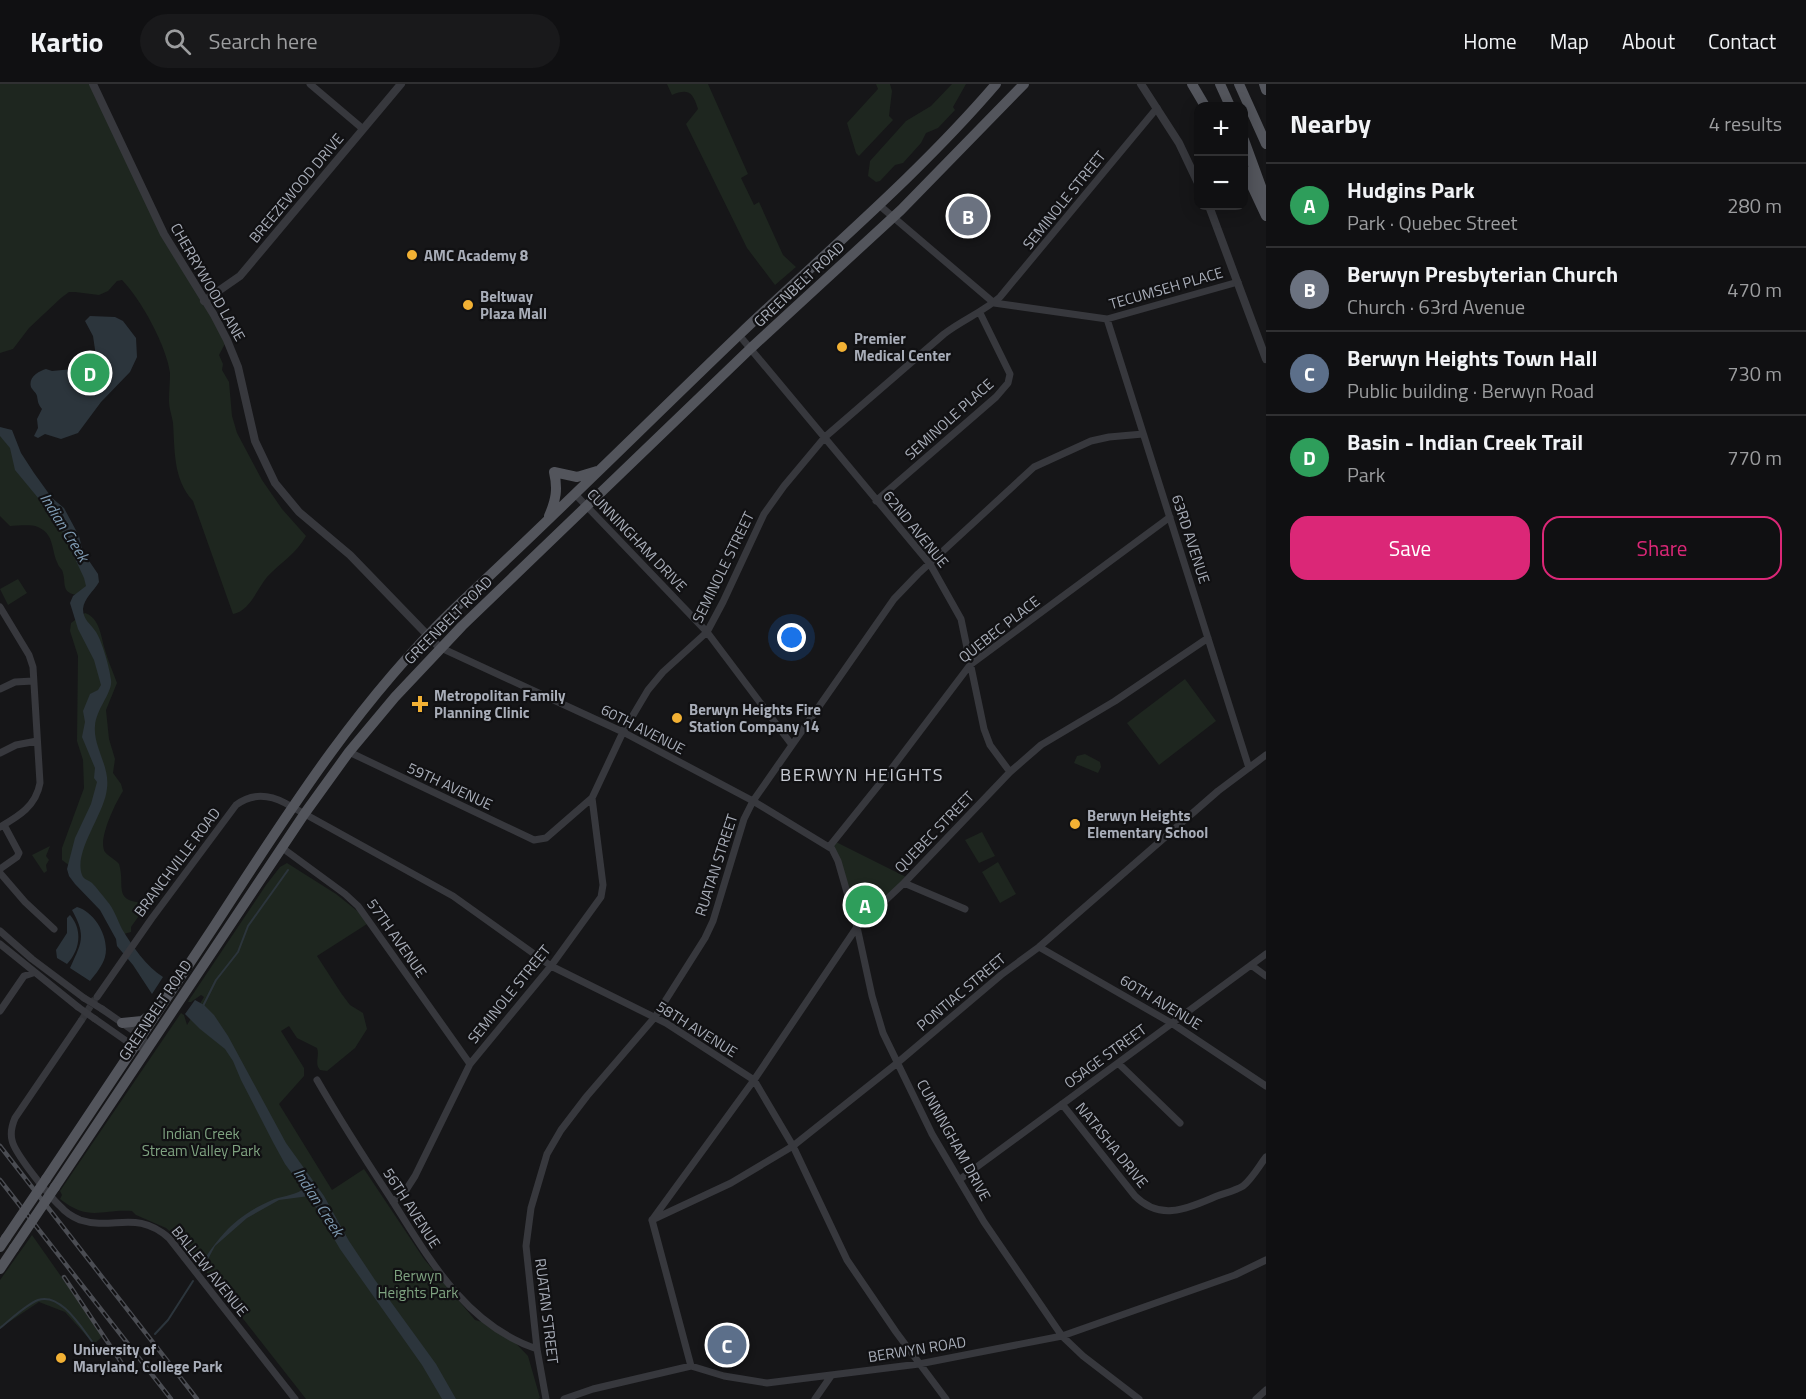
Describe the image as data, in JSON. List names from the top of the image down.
{
  "streets": {
    "main road": ["GREENBELT ROAD"],
    "street": [
      "BREEZEWOOD DRIVE",
      "SEMINOLE STREET",
      "CHERRYWOOD LANE",
      "TECUMSEH PLACE",
      "SEMINOLE PLACE",
      "62ND AVENUE",
      "63RD AVENUE",
      "CUNNINGHAM DRIVE",
      "QUEBEC PLACE",
      "60TH AVENUE",
      "59TH AVENUE",
      "QUEBEC STREET",
      "BRANCHVILLE ROAD",
      "RUATAN STREET",
      "57TH AVENUE",
      "PONTIAC STREET",
      "58TH AVENUE",
      "OSAGE STREET",
      "NATASHA DRIVE",
      "56TH AVENUE",
      "BALLEW AVENUE",
      "BERWYN ROAD"
    ]
  },
  "crossings": [
    ["BREEZEWOOD DRIVE", "CHERRYWOOD LANE"],
    ["SEMINOLE STREET", "TECUMSEH PLACE"],
    ["SEMINOLE STREET", "SEMINOLE PLACE"],
    ["SEMINOLE STREET", "62ND AVENUE"],
    ["SEMINOLE STREET", "CUNNINGHAM DRIVE"],
    ["SEMINOLE STREET", "60TH AVENUE"],
    ["SEMINOLE STREET", "59TH AVENUE"],
    ["SEMINOLE STREET", "57TH AVENUE"],
    ["SEMINOLE STREET", "58TH AVENUE"],
    ["SEMINOLE STREET", "56TH AVENUE"],
    ["CHERRYWOOD LANE", "GREENBELT ROAD"],
    ["CHERRYWOOD LANE", "60TH AVENUE"],
    ["GREENBELT ROAD", "62ND AVENUE"],
    ["GREENBELT ROAD", "CUNNINGHAM DRIVE"],
    ["GREENBELT ROAD", "60TH AVENUE"],
    ["GREENBELT ROAD", "59TH AVENUE"],
    ["GREENBELT ROAD", "BRANCHVILLE ROAD"],
    ["GREENBELT ROAD", "57TH AVENUE"],
    ["GREENBELT ROAD", "58TH AVENUE"],
    ["TECUMSEH PLACE", "63RD AVENUE"],
    ["SEMINOLE PLACE", "62ND AVENUE"],
    ["62ND AVENUE", "QUEBEC PLACE"],
    ["62ND AVENUE", "QUEBEC STREET"],
    ["62ND AVENUE", "RUATAN STREET"],
    ["63RD AVENUE", "QUEBEC PLACE"],
    ["63RD AVENUE", "QUEBEC STREET"],
    ["63RD AVENUE", "RUATAN STREET"],
    ["63RD AVENUE", "PONTIAC STREET"],
    ["CUNNINGHAM DRIVE", "QUEBEC PLACE"],
    ["CUNNINGHAM DRIVE", "60TH AVENUE"],
    ["CUNNINGHAM DRIVE", "QUEBEC STREET"],
    ["CUNNINGHAM DRIVE", "RUATAN STREET"],
    ["CUNNINGHAM DRIVE", "PONTIAC STREET"],
    ["CUNNINGHAM DRIVE", "OSAGE STREET"],
    ["CUNNINGHAM DRIVE", "BERWYN ROAD"],
    ["QUEBEC PLACE", "60TH AVENUE"],
    ["60TH AVENUE", "RUATAN STREET"],
    ["60TH AVENUE", "PONTIAC STREET"],
    ["60TH AVENUE", "OSAGE STREET"],
    ["QUEBEC STREET", "PONTIAC STREET"],
    ["QUEBEC STREET", "58TH AVENUE"],
    ["BRANCHVILLE ROAD", "58TH AVENUE"],
    ["RUATAN STREET", "58TH AVENUE"],
    ["RUATAN STREET", "56TH AVENUE"],
    ["PONTIAC STREET", "58TH AVENUE"],
    ["58TH AVENUE", "BERWYN ROAD"],
    ["OSAGE STREET", "NATASHA DRIVE"]
  ],
  "districts": ["BERWYN HEIGHTS"],
  "water": ["Indian Creek"],
  "parks": ["Indian Creek Stream Valley Park", "Berwyn Heights Park"],
  "places": {
    "other": [
      "AMC Academy 8",
      "Beltway Plaza Mall",
      "Premier Medical Center",
      "Berwyn Heights Fire Station Company 14",
      "Berwyn Heights Elementary School",
      "University of Maryland, College Park"
    ],
    "health": ["Metropolitan Family Planning Clinic"]
  },
  "page": {
    "header": "Kartio",
    "search": "Search here",
    "nav": [
      "Home",
      "Map",
      "About",
      "Contact"
    ],
    "heading": ["Nearby", "4 results"],
    "map_buttons": ["+", "−"],
    "list": [
      {
        "mark": "A",
        "name": "Hudgins Park",
        "note": "Park · Quebec Street",
        "value": "280 m"
      },
      {
        "mark": "B",
        "name": "Berwyn Presbyterian Church",
        "note": "Church · 63rd Avenue",
        "value": "470 m"
      },
      {
        "mark": "C",
        "name": "Berwyn Heights Town Hall",
        "note": "Public building · Berwyn Road",
        "value": "730 m"
      },
      {
        "mark": "D",
        "name": "Basin - Indian Creek Trail",
        "note": "Park",
        "value": "770 m"
      }
    ],
    "pins": [
      "B",
      "D",
      "A",
      "C"
    ],
    "buttons": ["Save", "Share"]
  }
}
